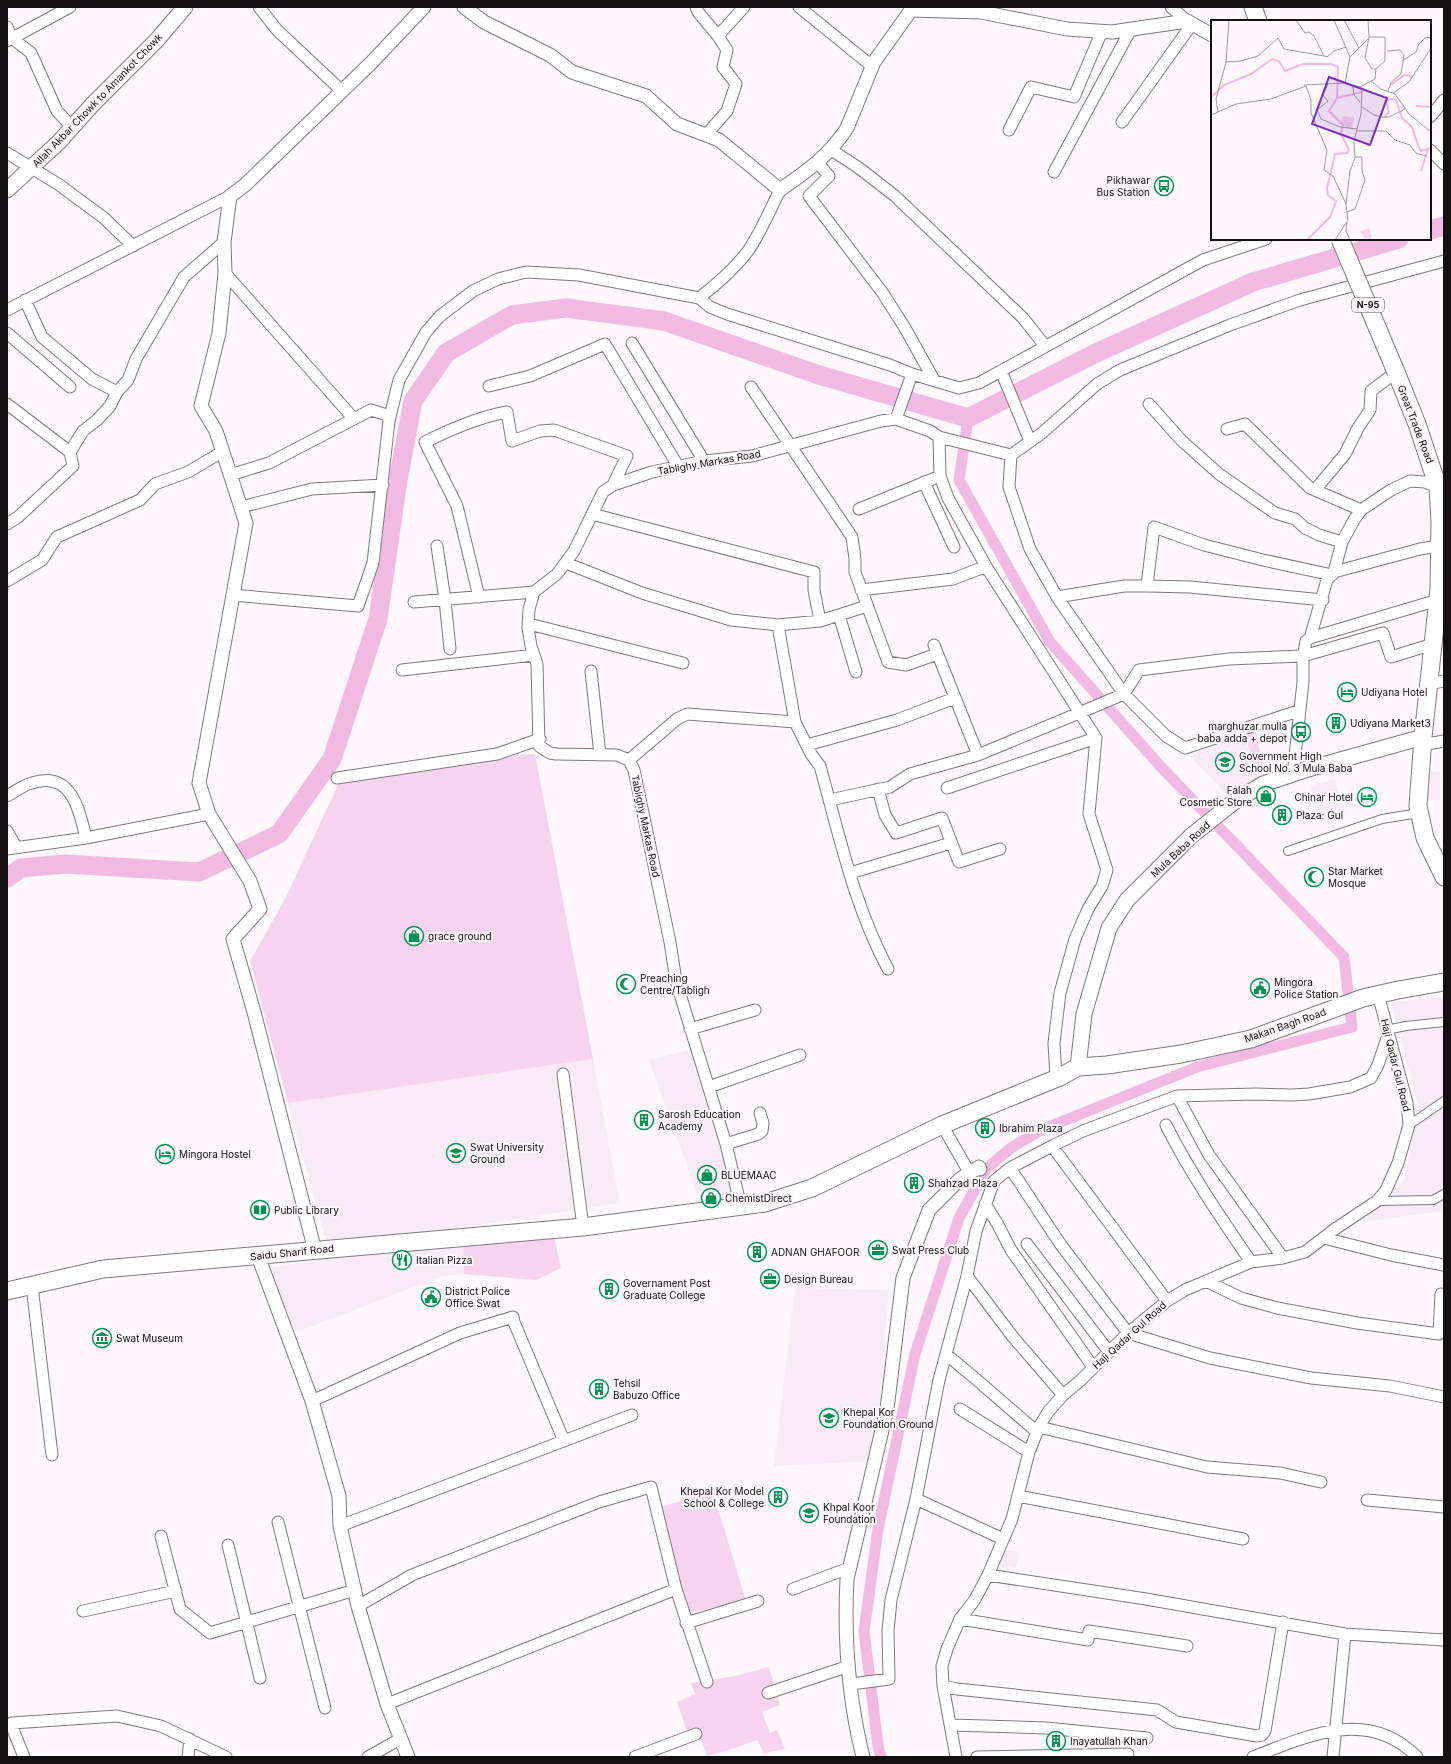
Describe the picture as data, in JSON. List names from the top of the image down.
{
  "streets": {
    "main road": [
      "Allah Akbar Chowk to Amankot Chowk",
      "N-95",
      "Great Trade Road",
      "Mula Baba Road",
      "Makan Bagh Road",
      "Saidu Sharif Road"
    ],
    "street": ["Tablighy Markas Road", "Haji Qadar Gul Road"]
  },
  "crossings": [
    ["N-95", "Great Trade Road"],
    ["Great Trade Road", "Mula Baba Road"],
    ["Mula Baba Road", "Makan Bagh Road"],
    ["Makan Bagh Road", "Haji Qadar Gul Road"]
  ],
  "places": {
    "bus stop": ["Pikhawar Bus Station", "marghuzar mulla baba adda + depot"],
    "hotel": ["Udiyana Hotel", "Chinar Hotel", "Mingora Hostel"],
    "building": [
      "Udiyana Market3",
      "Plaza: Gul",
      "Sarosh Education Academy",
      "Ibrahim Plaza",
      "Shahzad Plaza",
      "ADNAN GHAFOOR",
      "Governament Post Graduate College",
      "Tehsil Babuzo Office",
      "Khepal Kor Model School & College",
      "Inayatullah Khan"
    ],
    "school or university": [
      "Government High School No. 3 Mula Baba",
      "Swat University Ground",
      "Khepal Kor Foundation Ground",
      "Khpal Koor Foundation"
    ],
    "shop": [
      "Falah Cosmetic Store",
      "grace ground",
      "BLUEMAAC",
      "ChemistDirect"
    ],
    "mosque": ["Star Market Mosque", "Preaching Centre/Tabligh"],
    "public building": ["Mingora Police Station", "District Police Office Swat"],
    "library": ["Public Library"],
    "office": ["Swat Press Club", "Design Bureau"],
    "restaurant": ["Italian Pizza"],
    "museum": ["Swat Museum"]
  }
}
